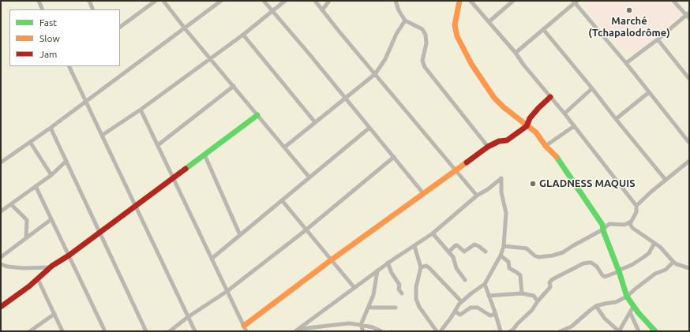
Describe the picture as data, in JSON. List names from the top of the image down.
{
  "places": ["Marché (Tchapalodrôme)", "GLADNESS MAQUIS"],
  "legend": ["Fast", "Slow", "Jam"]
}
